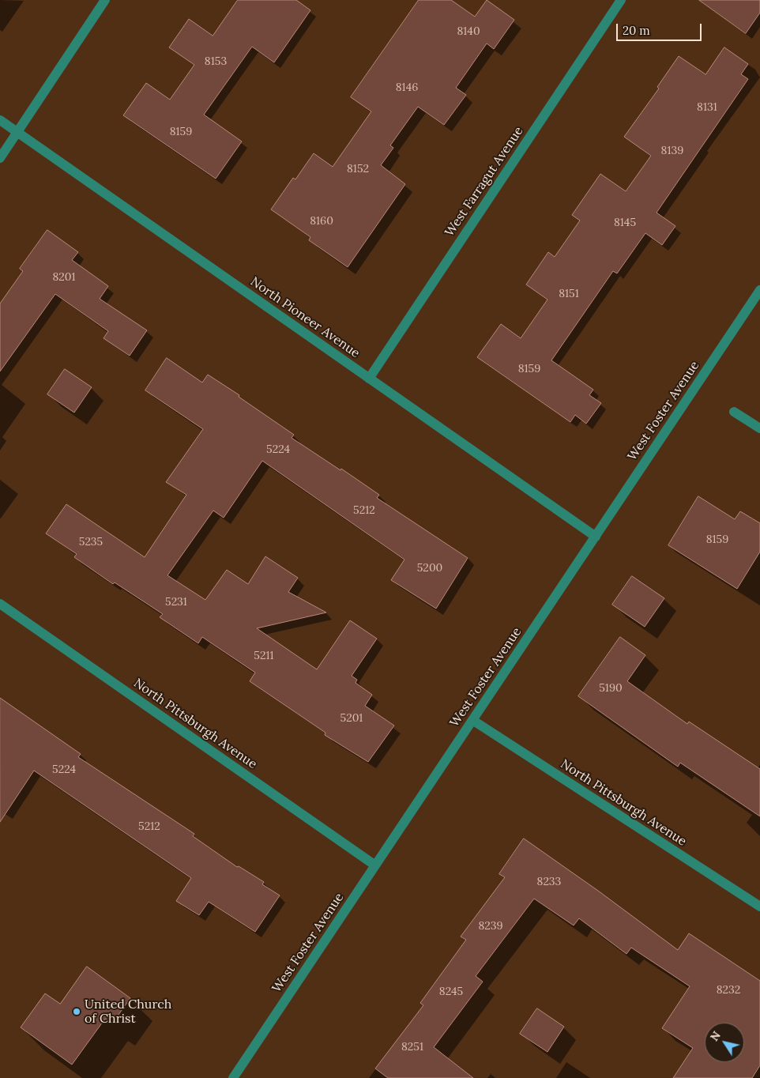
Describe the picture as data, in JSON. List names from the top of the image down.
{
  "streets": {
    "street": [
      "West Farragut Avenue",
      "North Pioneer Avenue",
      "West Foster Avenue",
      "North Pittsburgh Avenue"
    ]
  },
  "crossings": [
    ["West Farragut Avenue", "North Pioneer Avenue"],
    ["North Pioneer Avenue", "West Foster Avenue"],
    ["West Foster Avenue", "North Pittsburgh Avenue"]
  ],
  "places": ["United Church of Christ"],
  "house_numbers": [
    "8140",
    "8153",
    "8146",
    "8131",
    "8159",
    "8139",
    "8152",
    "8160",
    "8145",
    "8201",
    "8151",
    "8159",
    "5224",
    "5212",
    "8159",
    "5235",
    "5200",
    "5231",
    "5211",
    "5190",
    "5201",
    "5224",
    "5212",
    "8233",
    "8239",
    "8232",
    "8245",
    "8251"
  ],
  "scale_bar": "20 m",
  "north": "top left"
}
